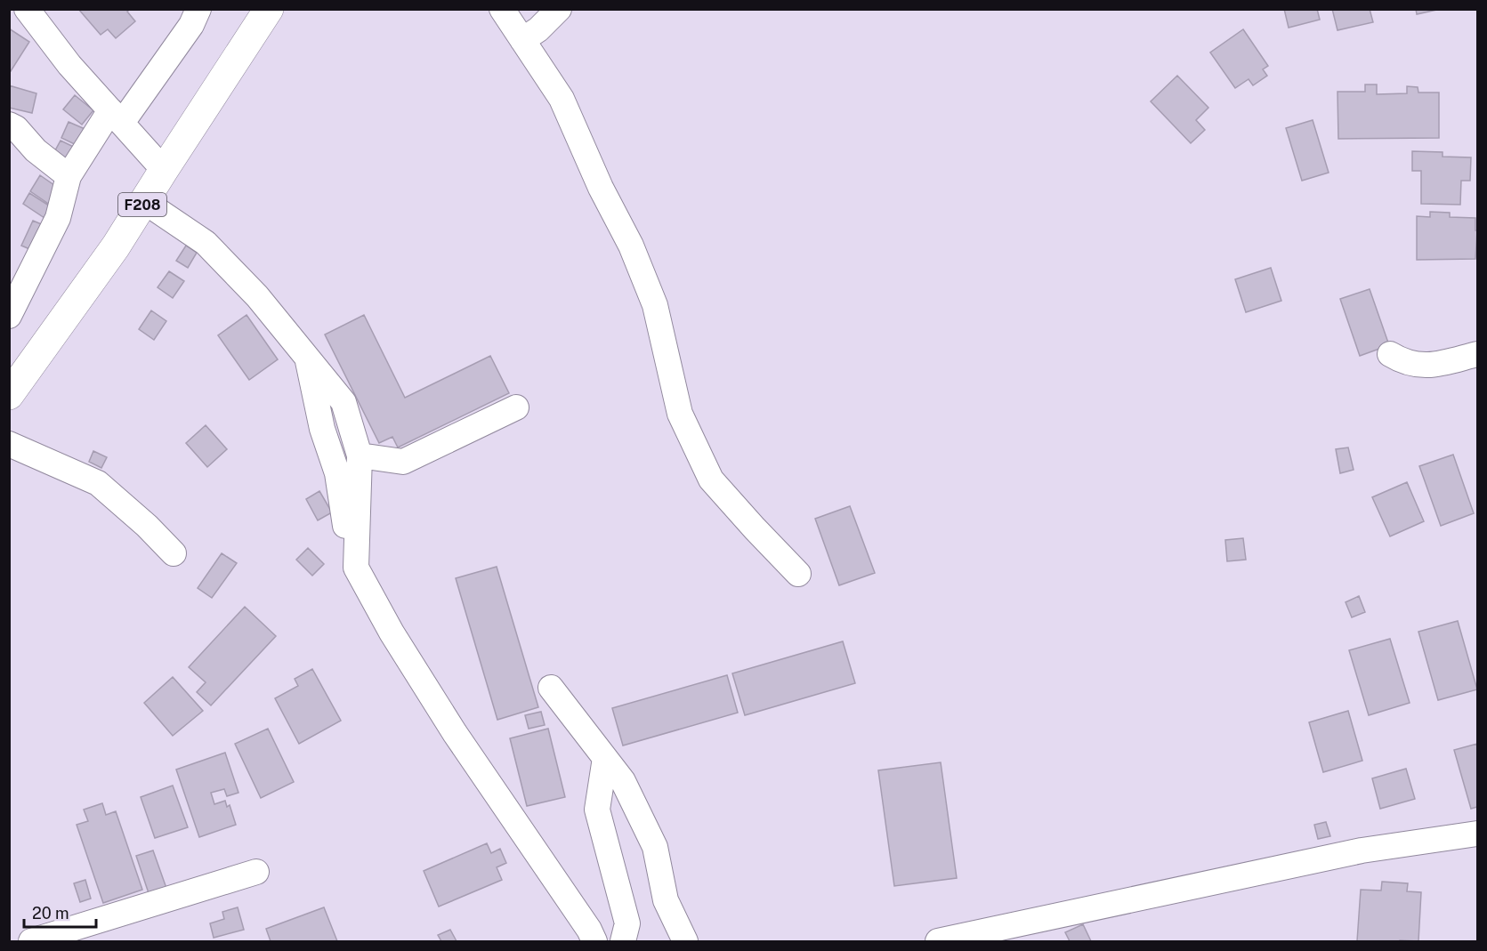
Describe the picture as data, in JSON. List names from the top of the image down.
{
  "streets": {
    "main road": ["F208"]
  },
  "scale_bar": "20 m"
}
